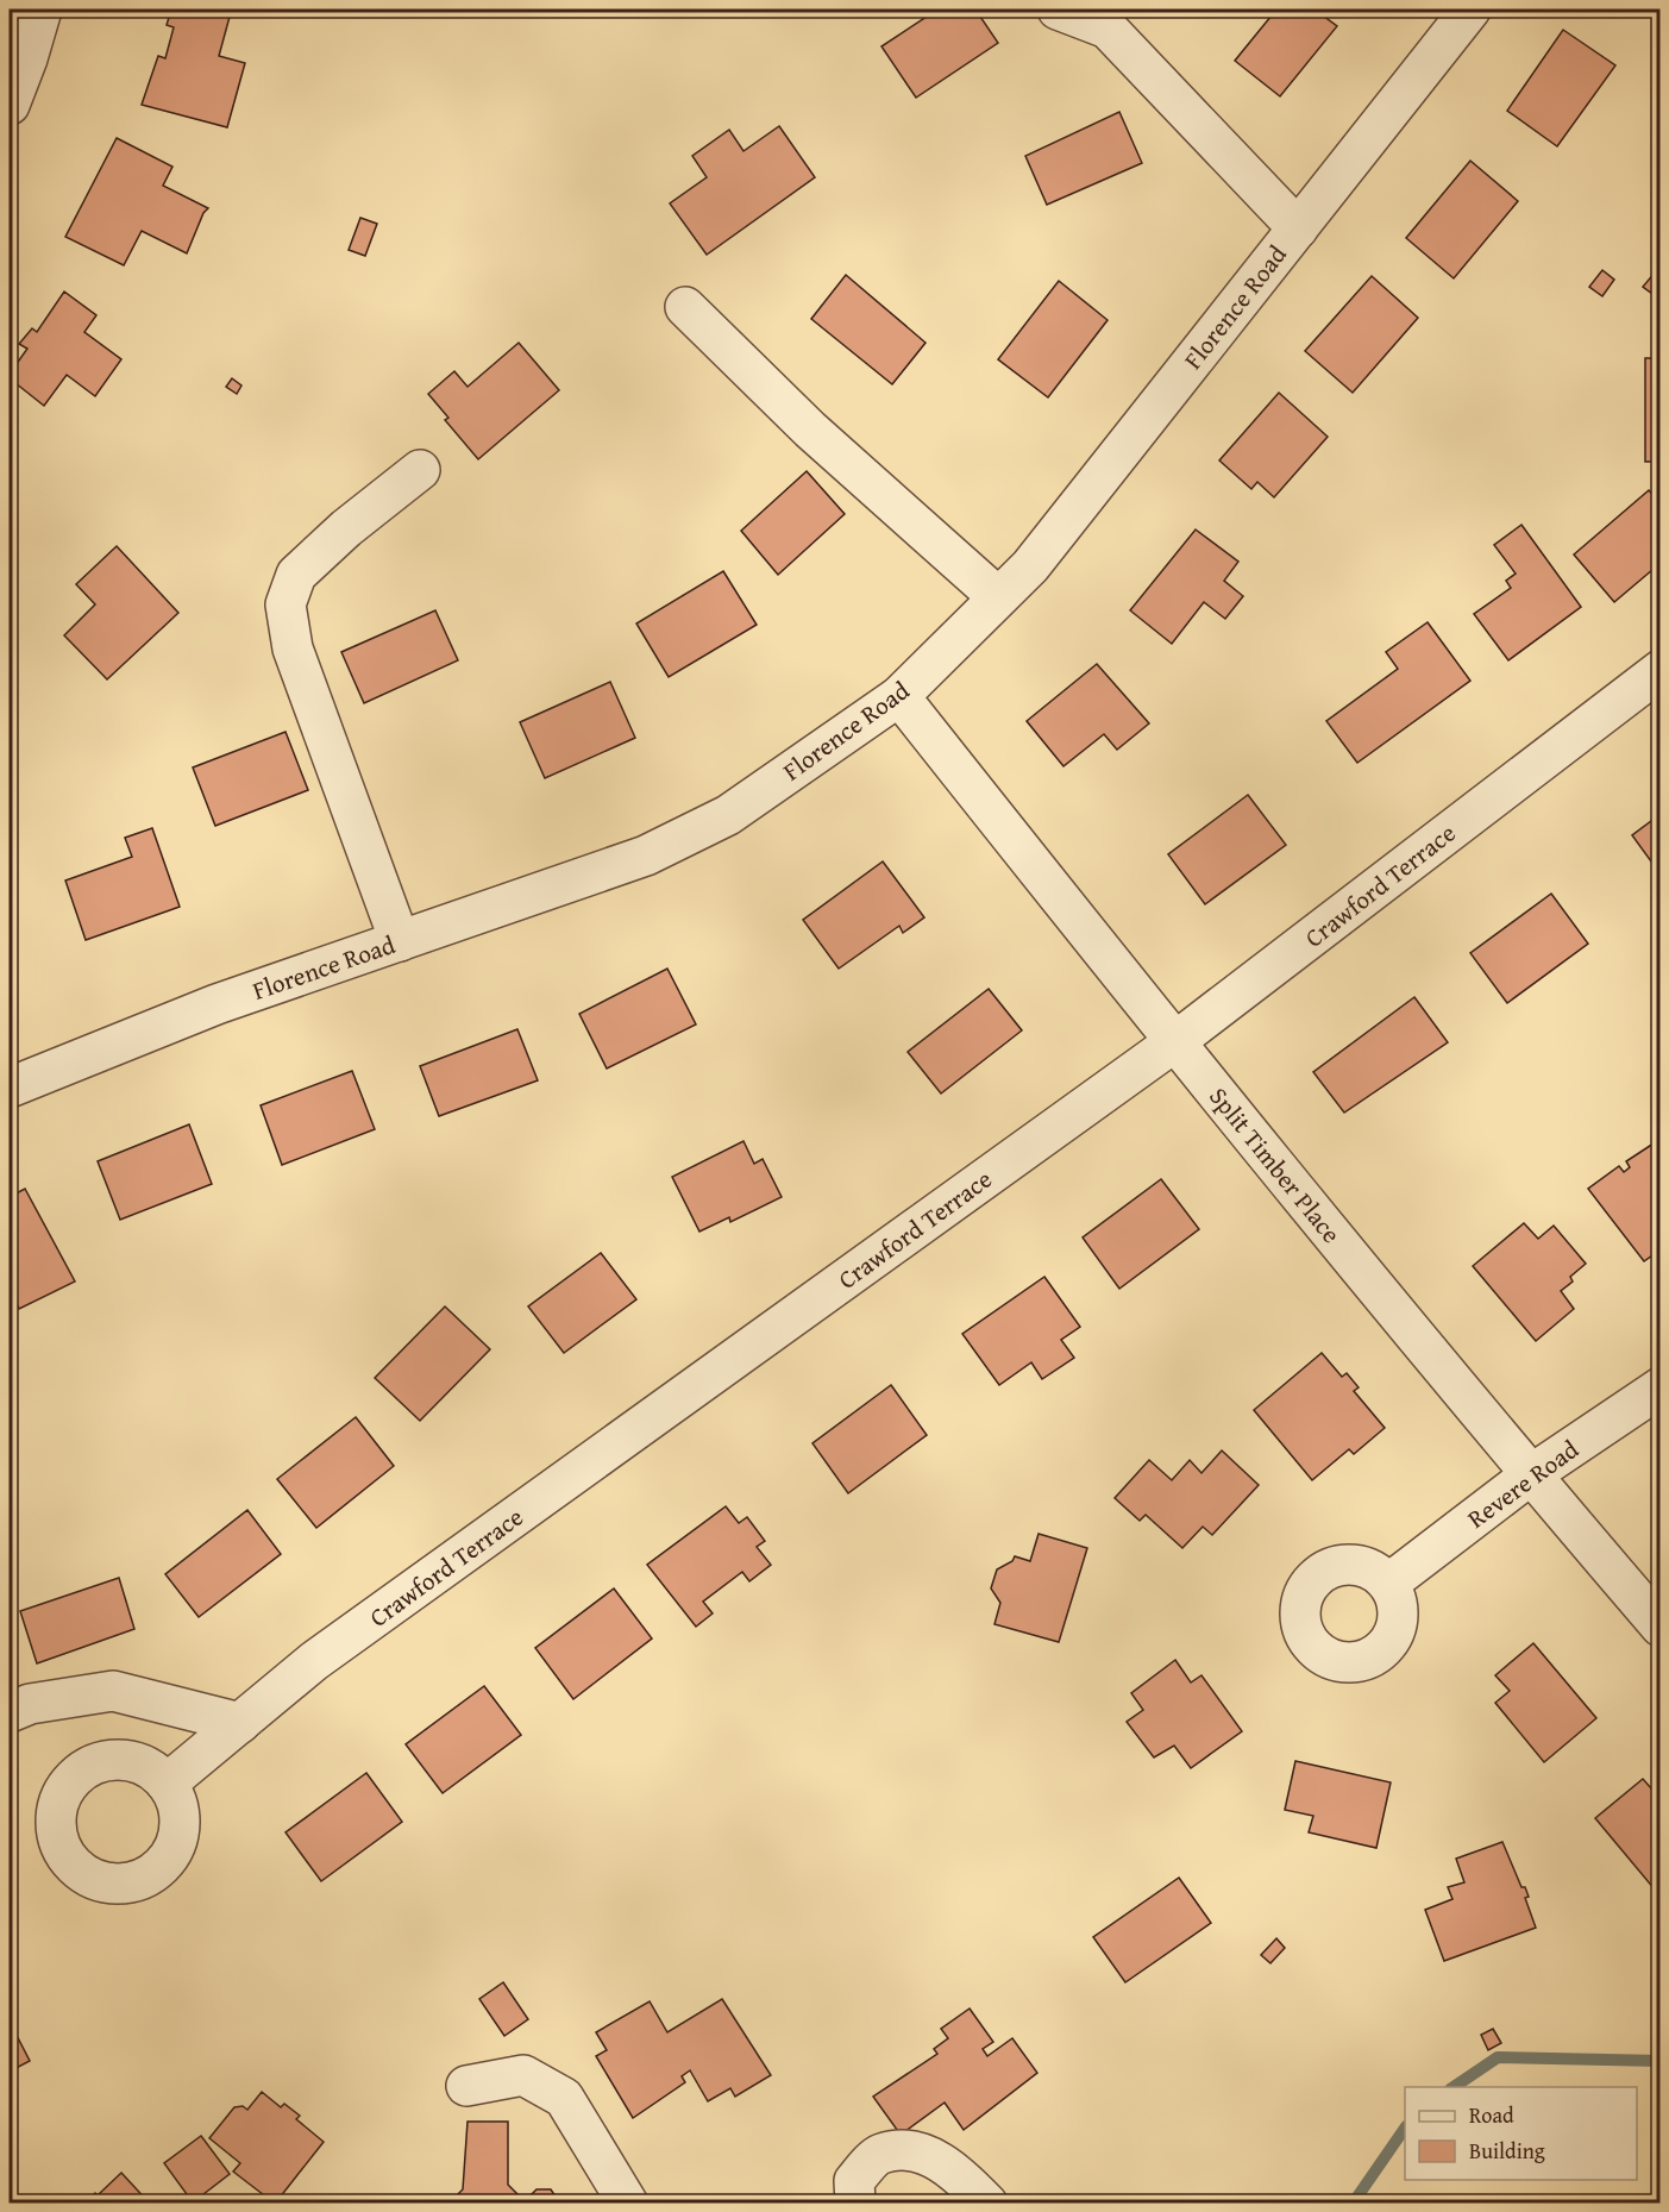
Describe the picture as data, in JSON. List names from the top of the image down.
{
  "streets": {
    "street": [
      "Florence Road",
      "Crawford Terrace",
      "Split Timber Place",
      "Revere Road"
    ]
  },
  "crossings": [
    ["Florence Road", "Split Timber Place"],
    ["Crawford Terrace", "Split Timber Place"],
    ["Split Timber Place", "Revere Road"]
  ],
  "legend": ["Road", "Building"]
}
